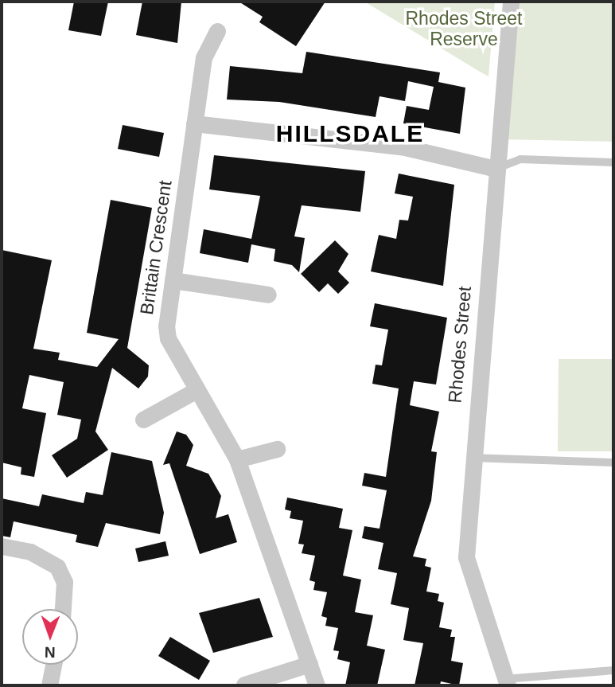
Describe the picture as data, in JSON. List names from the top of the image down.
{
  "streets": {
    "street": ["Brittain Crescent", "Rhodes Street"]
  },
  "districts": ["HILLSDALE"],
  "parks": ["Rhodes Street Reserve"],
  "north": "bottom"
}
